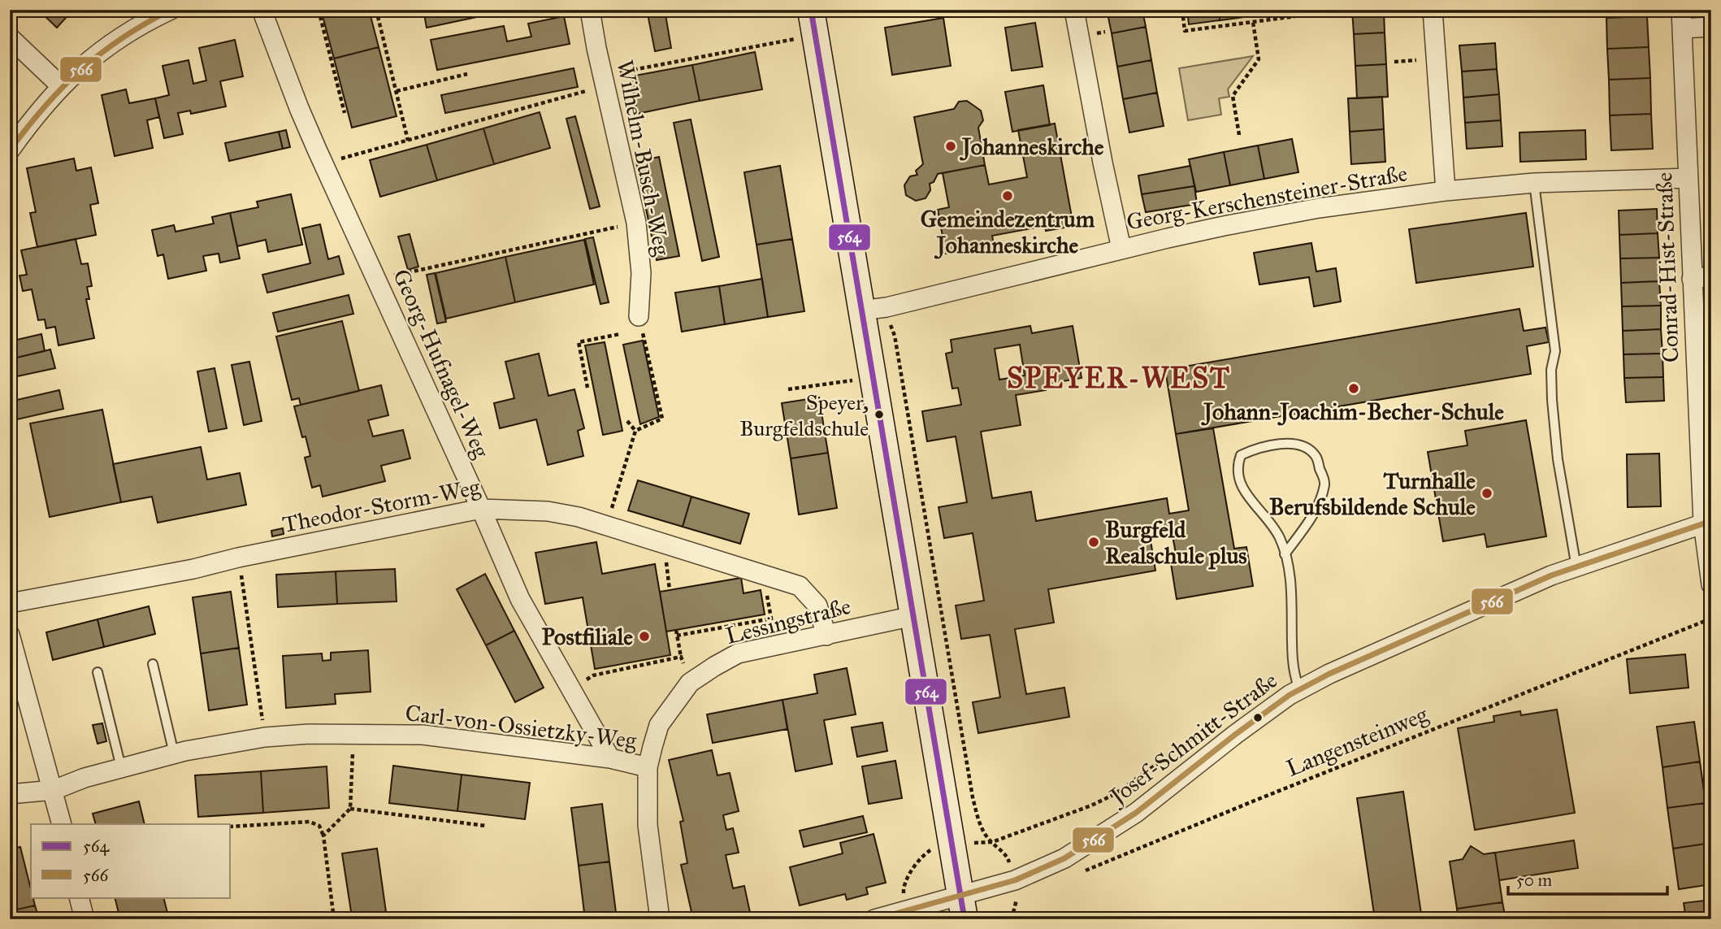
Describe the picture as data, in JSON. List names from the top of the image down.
{
  "streets": {
    "street": [
      "Wilhelm-Busch-Weg",
      "Georg-Kerschensteiner-Straße",
      "Conrad-Hist-Straße",
      "Georg-Hufnagel-Weg",
      "Theodor-Storm-Weg",
      "Lessingstraße",
      "Carl-von-Ossietzky-Weg",
      "Josef-Schmitt-Straße"
    ],
    "path": ["Langensteinweg"]
  },
  "crossings": [
    ["Georg-Kerschensteiner-Straße", "Conrad-Hist-Straße"],
    ["Conrad-Hist-Straße", "Josef-Schmitt-Straße"],
    ["Georg-Hufnagel-Weg", "Theodor-Storm-Weg"],
    ["Georg-Hufnagel-Weg", "Carl-von-Ossietzky-Weg"],
    ["Theodor-Storm-Weg", "Lessingstraße"],
    ["Lessingstraße", "Carl-von-Ossietzky-Weg"]
  ],
  "districts": ["SPEYER-WEST"],
  "places": [
    "Johanneskirche",
    "Gemeindezentrum Johanneskirche",
    "Johann-Joachim-Becher-Schule",
    "Speyer, Burgfeldschule",
    "Turnhalle Berufsbildende Schule",
    "Burgfeld Realschule plus",
    "Postfiliale"
  ],
  "lines": ["transit line 564", "transit line 566"],
  "legend": ["564", "566"],
  "scale_bar": "50 m"
}
